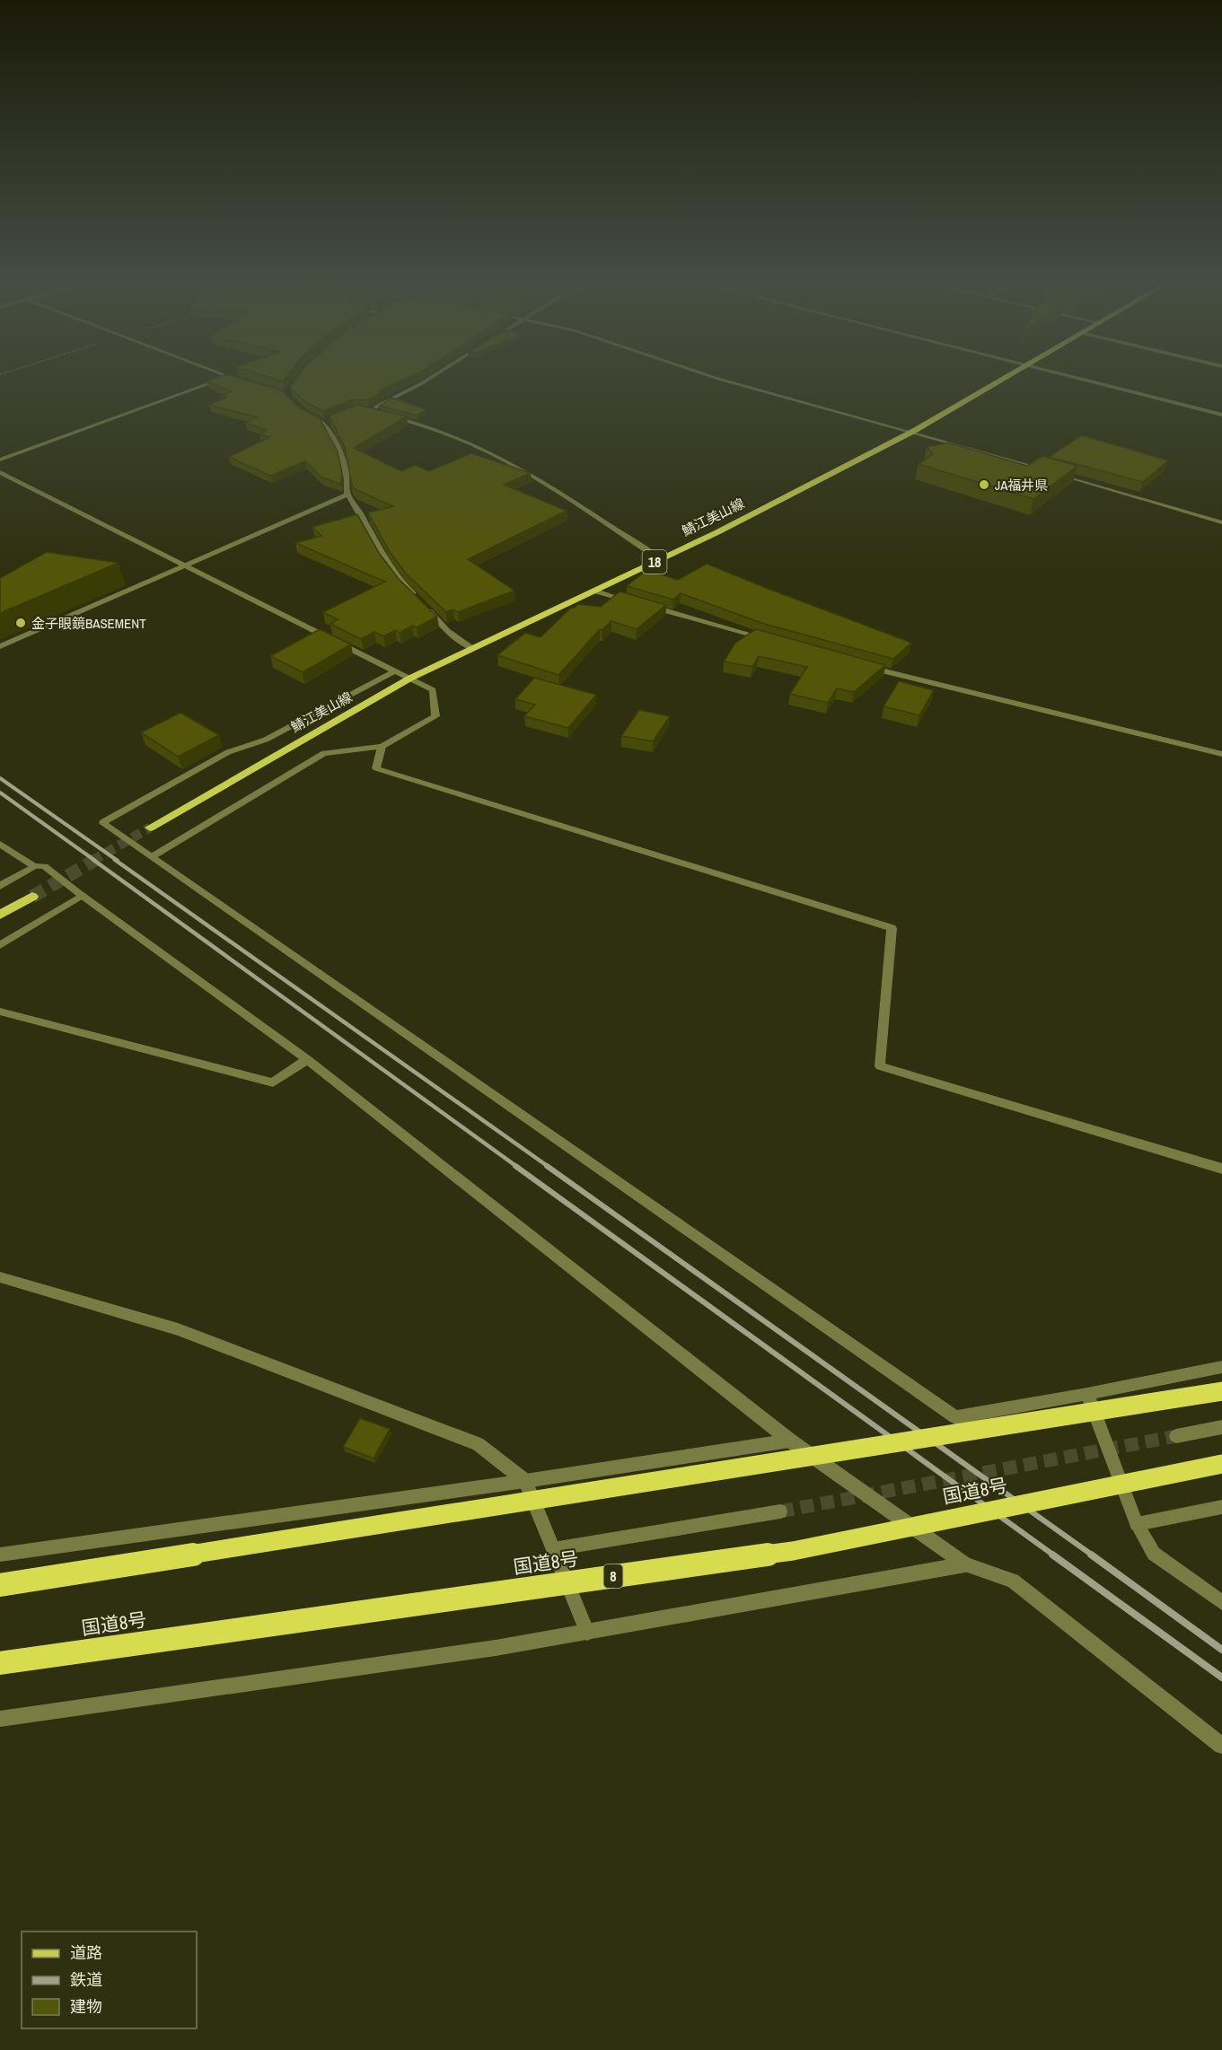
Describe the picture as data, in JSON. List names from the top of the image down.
{
  "streets": {
    "highway": ["国道8号", "8"],
    "main road": ["鯖江美山線", "18"]
  },
  "places": ["JA福井県", "金子眼鏡BASEMENT"],
  "legend": ["道路", "鉄道", "建物"]
}
